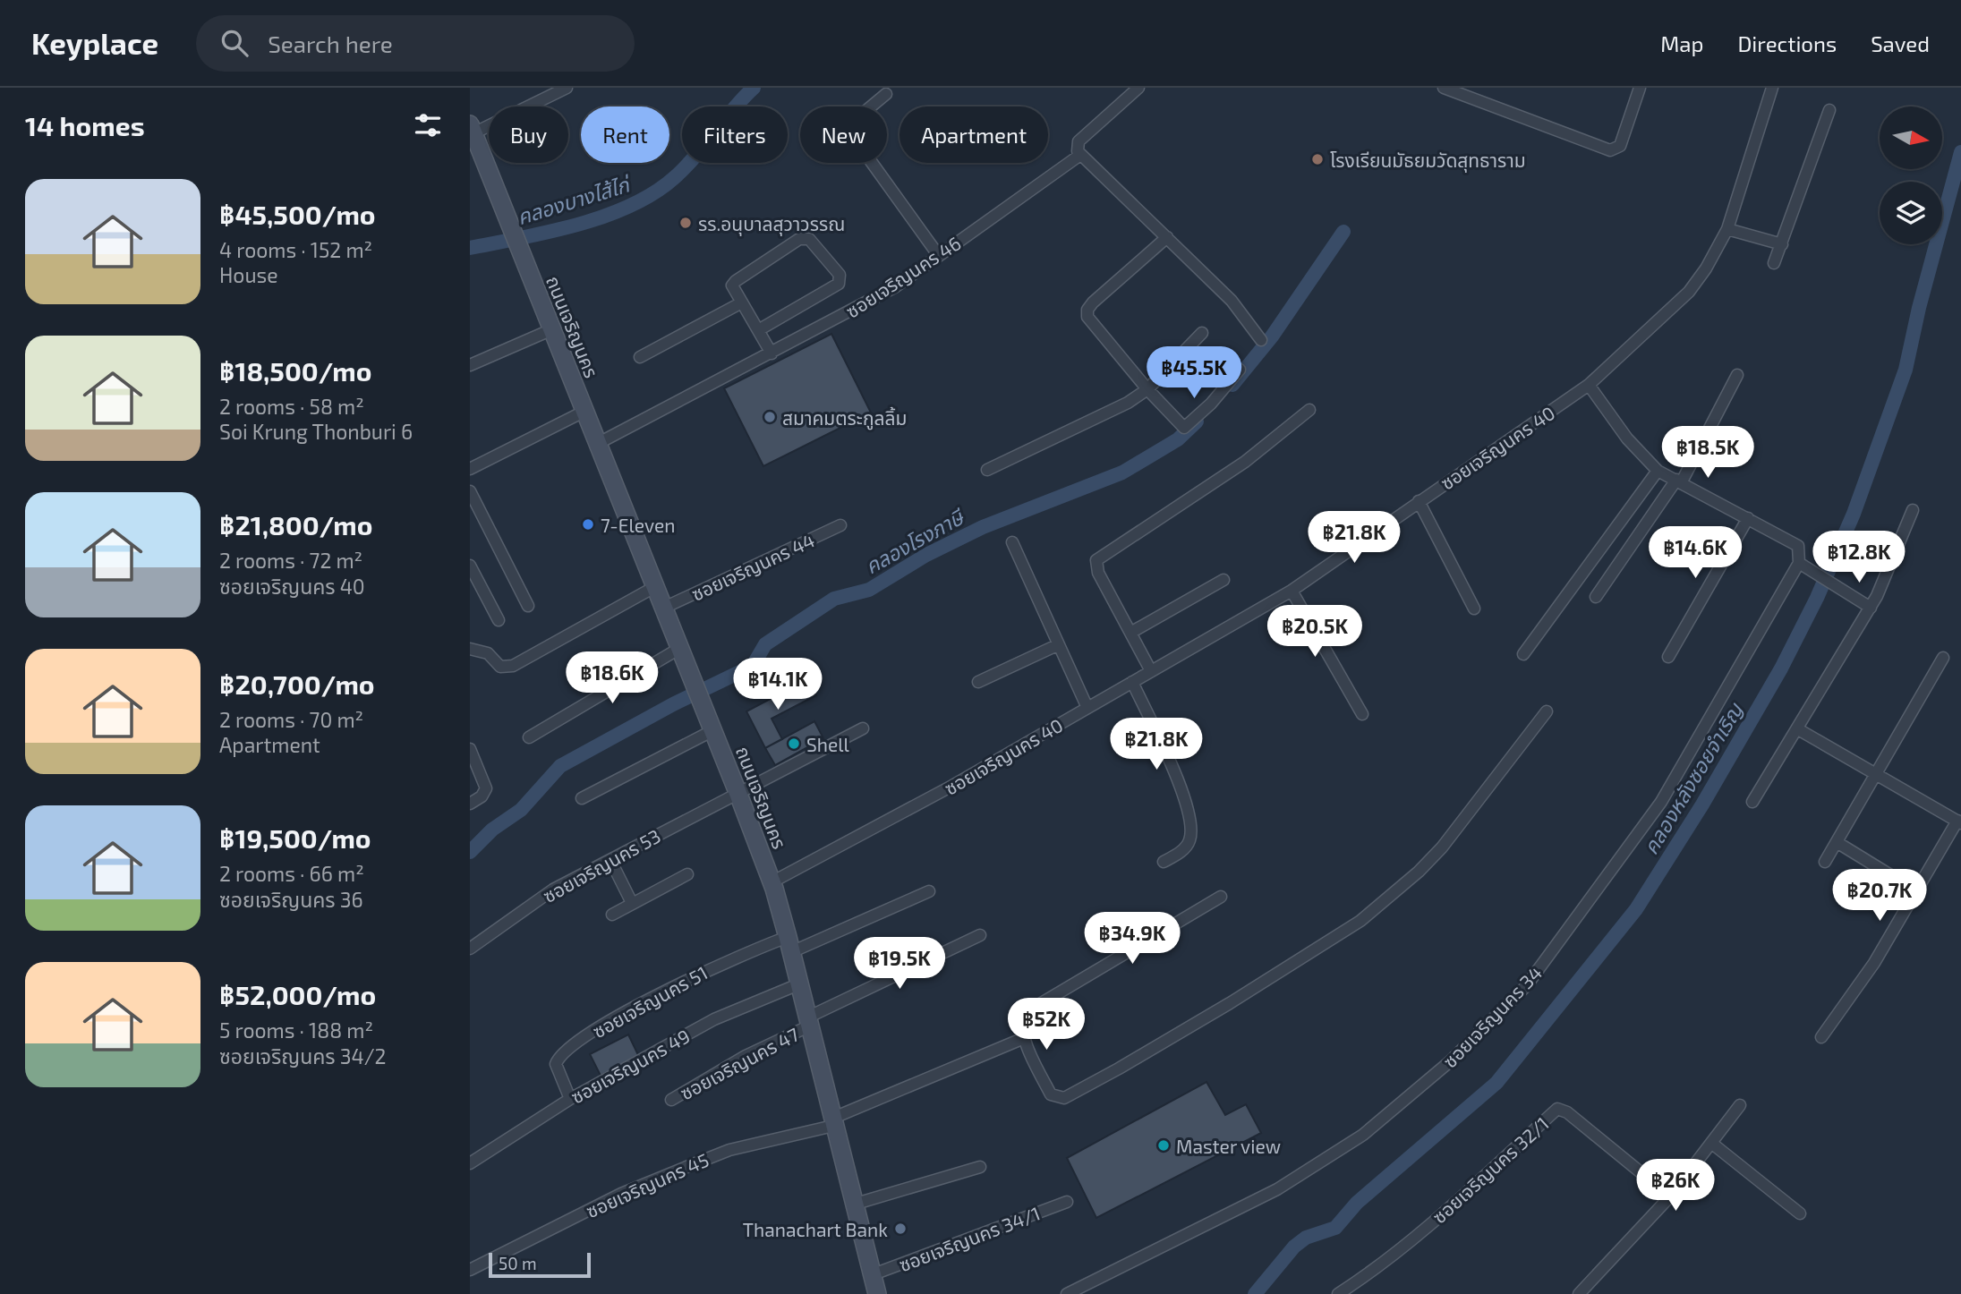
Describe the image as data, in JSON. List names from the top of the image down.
{
  "streets": {
    "main road": ["ถนนเจริญนคร"],
    "street": [
      "ซอยเจริญนคร 46",
      "ซอยเจริญนคร 40",
      "ซอยเจริญนคร 44",
      "ซอยเจริญนคร 53",
      "ซอยเจริญนคร 51",
      "ซอยเจริญนคร 34",
      "ซอยเจริญนคร 47",
      "ซอยเจริญนคร 49",
      "ซอยเจริญนคร 32/1",
      "ซอยเจริญนคร 45",
      "ซอยเจริญนคร 34/1"
    ]
  },
  "crossings": [
    ["ซอยเจริญนคร 46", "ถนนเจริญนคร"],
    ["ถนนเจริญนคร", "ซอยเจริญนคร 40"],
    ["ถนนเจริญนคร", "ซอยเจริญนคร 44"],
    ["ถนนเจริญนคร", "ซอยเจริญนคร 53"],
    ["ถนนเจริญนคร", "ซอยเจริญนคร 51"],
    ["ถนนเจริญนคร", "ซอยเจริญนคร 47"],
    ["ถนนเจริญนคร", "ซอยเจริญนคร 49"],
    ["ถนนเจริญนคร", "ซอยเจริญนคร 45"],
    ["ถนนเจริญนคร", "ซอยเจริญนคร 34/1"],
    ["ซอยเจริญนคร 51", "ซอยเจริญนคร 49"]
  ],
  "water": ["คลองบางไส้ไก่", "คลองโรงภาษี", "คลองหลังซอยจำเริญ"],
  "places": [
    "โรงเรียนมัธยมวัดสุทธาราม",
    "รร.อนุบาลสุวาวรรณ",
    "สมาคมตระกูลลิ้ม",
    "7-Eleven",
    "Shell",
    "Master view",
    "Thanachart Bank"
  ],
  "scale_bar": "50 m",
  "north": "right",
  "page": {
    "header": "Keyplace",
    "search": "Search here",
    "nav": ["Map", "Directions", "Saved"],
    "heading": "14 homes",
    "chip": [
      "Buy",
      "Rent",
      "Filters",
      "New",
      "Apartment"
    ],
    "list": [
      {
        "name": "฿45,500/mo",
        "note": "4 rooms · 152 m² · House"
      },
      {
        "name": "฿18,500/mo",
        "note": "2 rooms · 58 m² · Soi Krung Thonburi 6"
      },
      {
        "name": "฿21,800/mo",
        "note": "2 rooms · 72 m² · ซอยเจริญนคร 40"
      },
      {
        "name": "฿20,700/mo",
        "note": "2 rooms · 70 m² · Apartment"
      },
      {
        "name": "฿19,500/mo",
        "note": "2 rooms · 66 m² · ซอยเจริญนคร 36"
      },
      {
        "name": "฿52,000/mo",
        "note": "5 rooms · 188 m² · ซอยเจริญนคร 34/2"
      }
    ],
    "price": [
      "฿45.5K",
      "฿18.5K",
      "฿21.8K",
      "฿14.6K",
      "฿12.8K",
      "฿20.5K",
      "฿18.6K",
      "฿14.1K",
      "฿21.8K",
      "฿20.7K",
      "฿34.9K",
      "฿19.5K",
      "฿52K",
      "฿26K"
    ],
    "scale": "50 m"
  }
}
